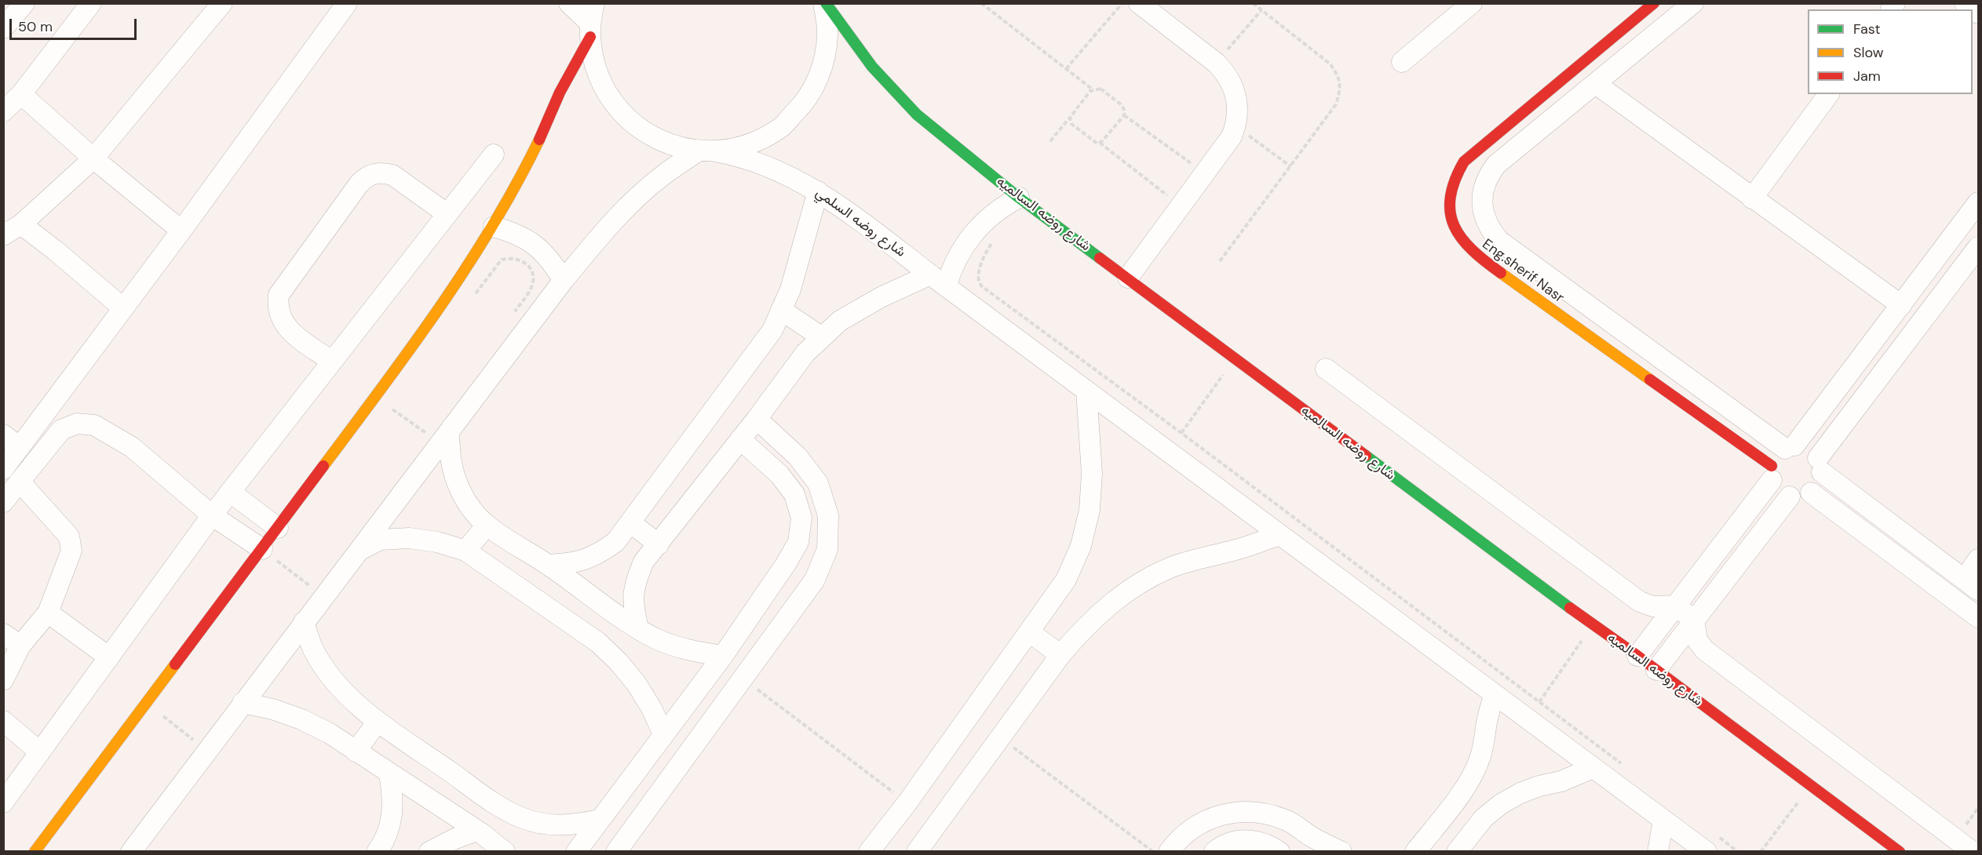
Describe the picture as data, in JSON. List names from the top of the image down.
{
  "streets": {
    "street": ["شارع روضه السالميه", "شارع روضه السلمي", "Eng.sherif Nasr"]
  },
  "legend": ["Fast", "Slow", "Jam"],
  "scale_bar": "50 m"
}
